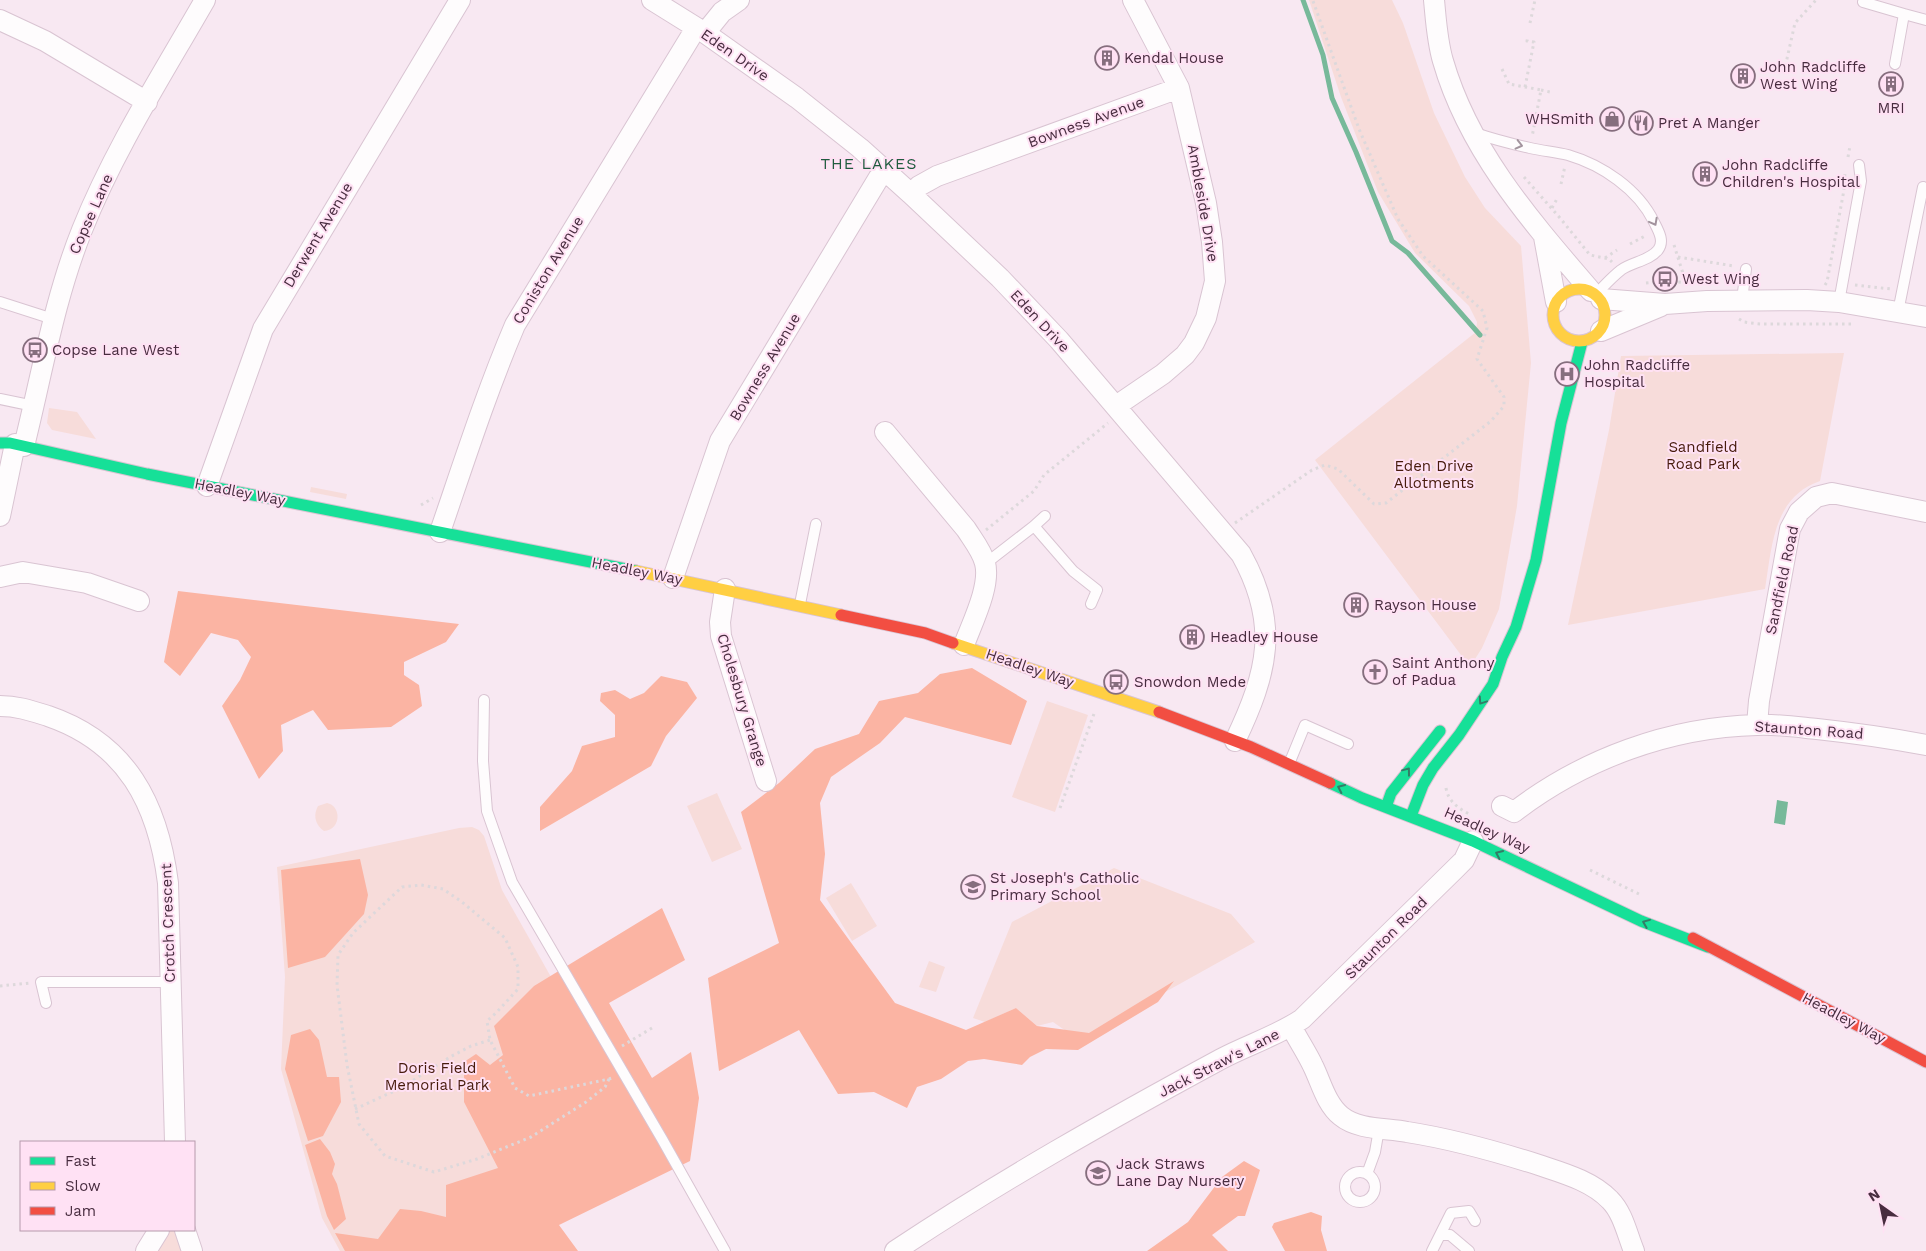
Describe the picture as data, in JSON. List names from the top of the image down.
{
  "streets": {
    "main road": ["Headley Way"],
    "street": [
      "Eden Drive",
      "Bowness Avenue",
      "Ambleside Drive",
      "Copse Lane",
      "Derwent Avenue",
      "Coniston Avenue",
      "Sandfield Road",
      "Cholesbury Grange",
      "Staunton Road",
      "Crotch Crescent",
      "Jack Straw's Lane"
    ]
  },
  "crossings": [
    ["Eden Drive", "Bowness Avenue"],
    ["Eden Drive", "Ambleside Drive"],
    ["Eden Drive", "Coniston Avenue"],
    ["Eden Drive", "Headley Way"],
    ["Bowness Avenue", "Ambleside Drive"],
    ["Bowness Avenue", "Headley Way"],
    ["Copse Lane", "Headley Way"],
    ["Derwent Avenue", "Headley Way"],
    ["Coniston Avenue", "Headley Way"],
    ["Headley Way", "Cholesbury Grange"],
    ["Headley Way", "Staunton Road"],
    ["Sandfield Road", "Staunton Road"],
    ["Staunton Road", "Jack Straw's Lane"]
  ],
  "districts": ["THE LAKES"],
  "parks": ["Sandfield Road Park", "Eden Drive Allotments", "Doris Field Memorial Park"],
  "places": {
    "building": [
      "Kendal House",
      "John Radcliffe West Wing",
      "MRI",
      "John Radcliffe Children's Hospital",
      "Rayson House",
      "Headley House"
    ],
    "shop": ["WHSmith"],
    "restaurant": ["Pret A Manger"],
    "bus stop": ["West Wing", "Copse Lane West", "Snowdon Mede"],
    "hospital": ["John Radcliffe Hospital"],
    "church": ["Saint Anthony of Padua"],
    "school or university": ["St Joseph's Catholic Primary School", "Jack Straws Lane Day Nursery"]
  },
  "legend": ["Fast", "Slow", "Jam"],
  "north": "top left"
}
